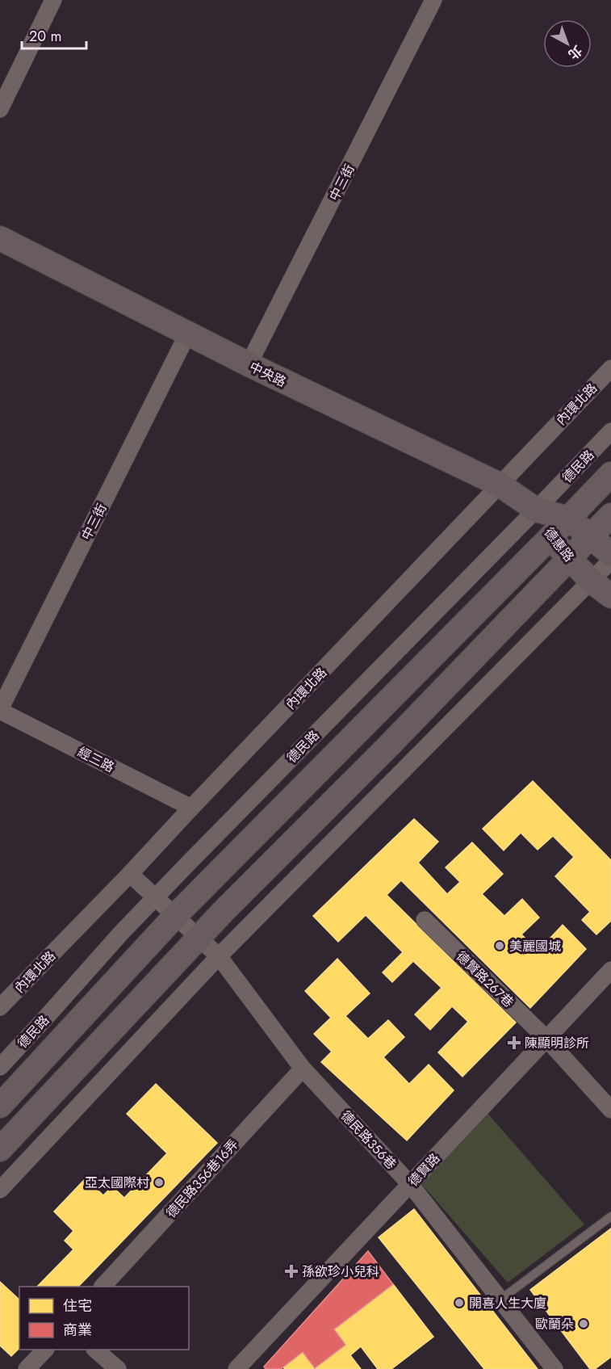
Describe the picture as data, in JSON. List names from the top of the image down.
{
  "streets": {
    "street": [
      "中三街",
      "中央路",
      "內環北路",
      "德民路",
      "德惠路",
      "經三路",
      "德賢路267巷",
      "德民路356巷",
      "德賢路",
      "德民路356巷16弄"
    ]
  },
  "crossings": [
    ["中三街", "中央路"],
    ["中三街", "經三路"],
    ["中央路", "內環北路"],
    ["中央路", "德民路"],
    ["中央路", "德惠路"],
    ["內環北路", "經三路"],
    ["內環北路", "德民路356巷"],
    ["德民路", "德惠路"],
    ["德民路", "德民路356巷"],
    ["德賢路267巷", "德賢路"],
    ["德民路356巷", "德賢路"],
    ["德民路356巷", "德民路356巷16弄"]
  ],
  "places": {
    "other": [
      "美麗國城",
      "亞太國際村",
      "開喜人生大廈",
      "歐蘭朵"
    ],
    "health": ["陳顯明診所", "孫欲珍小兒科"]
  },
  "legend": ["住宅", "商業"],
  "scale_bar": "20 m",
  "north": "bottom right"
}
